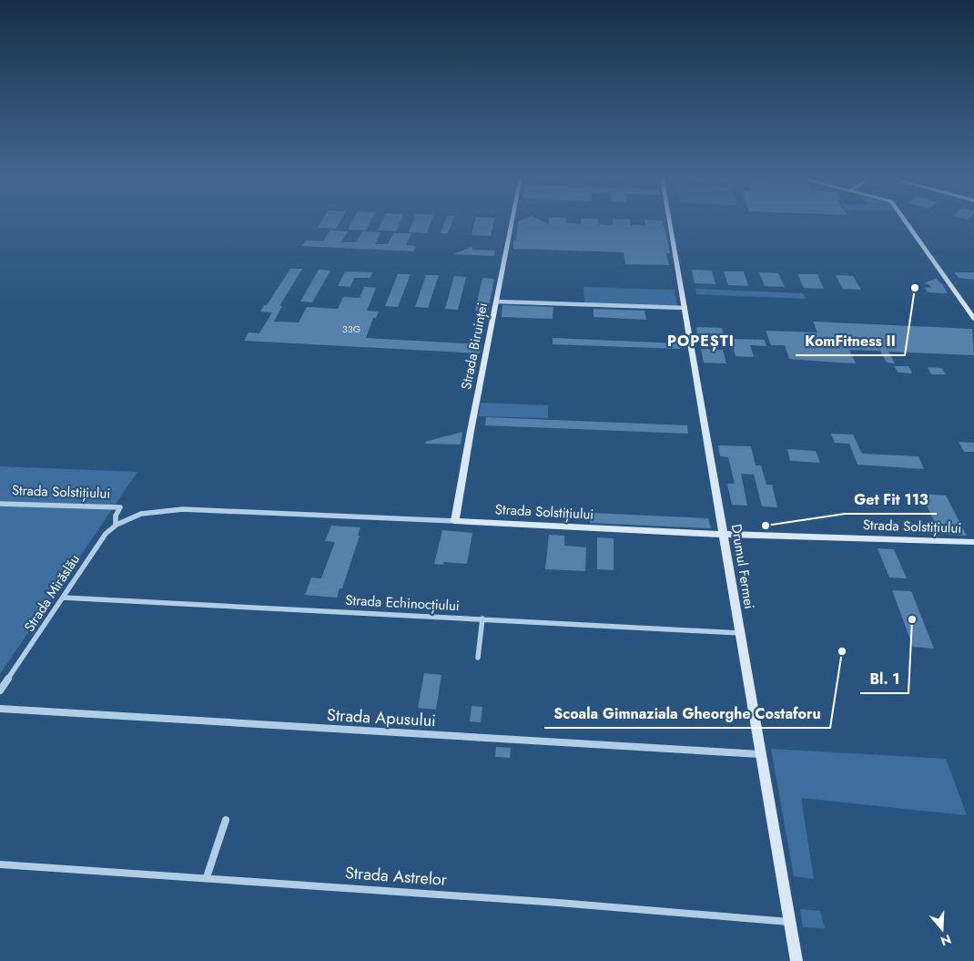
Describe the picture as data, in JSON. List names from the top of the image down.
{
  "streets": {
    "street": [
      "Strada Biruinței",
      "Strada Solstițiului",
      "Drumul Fermei",
      "Strada Mirăslău",
      "Strada Echinocțiului",
      "Strada Apusului",
      "Strada Astrelor"
    ]
  },
  "crossings": [
    ["Strada Biruinței", "Strada Solstițiului"],
    ["Strada Solstițiului", "Drumul Fermei"],
    ["Strada Solstițiului", "Strada Mirăslău"],
    ["Drumul Fermei", "Strada Echinocțiului"],
    ["Drumul Fermei", "Strada Apusului"],
    ["Drumul Fermei", "Strada Astrelor"],
    ["Strada Mirăslău", "Strada Echinocțiului"]
  ],
  "districts": ["POPEȘTI"],
  "places": [
    "KomFitness II",
    "Get Fit 113",
    "Bl. 1",
    "Scoala Gimnaziala Gheorghe Costaforu"
  ],
  "house_numbers": ["33G"],
  "north": "bottom"
}
